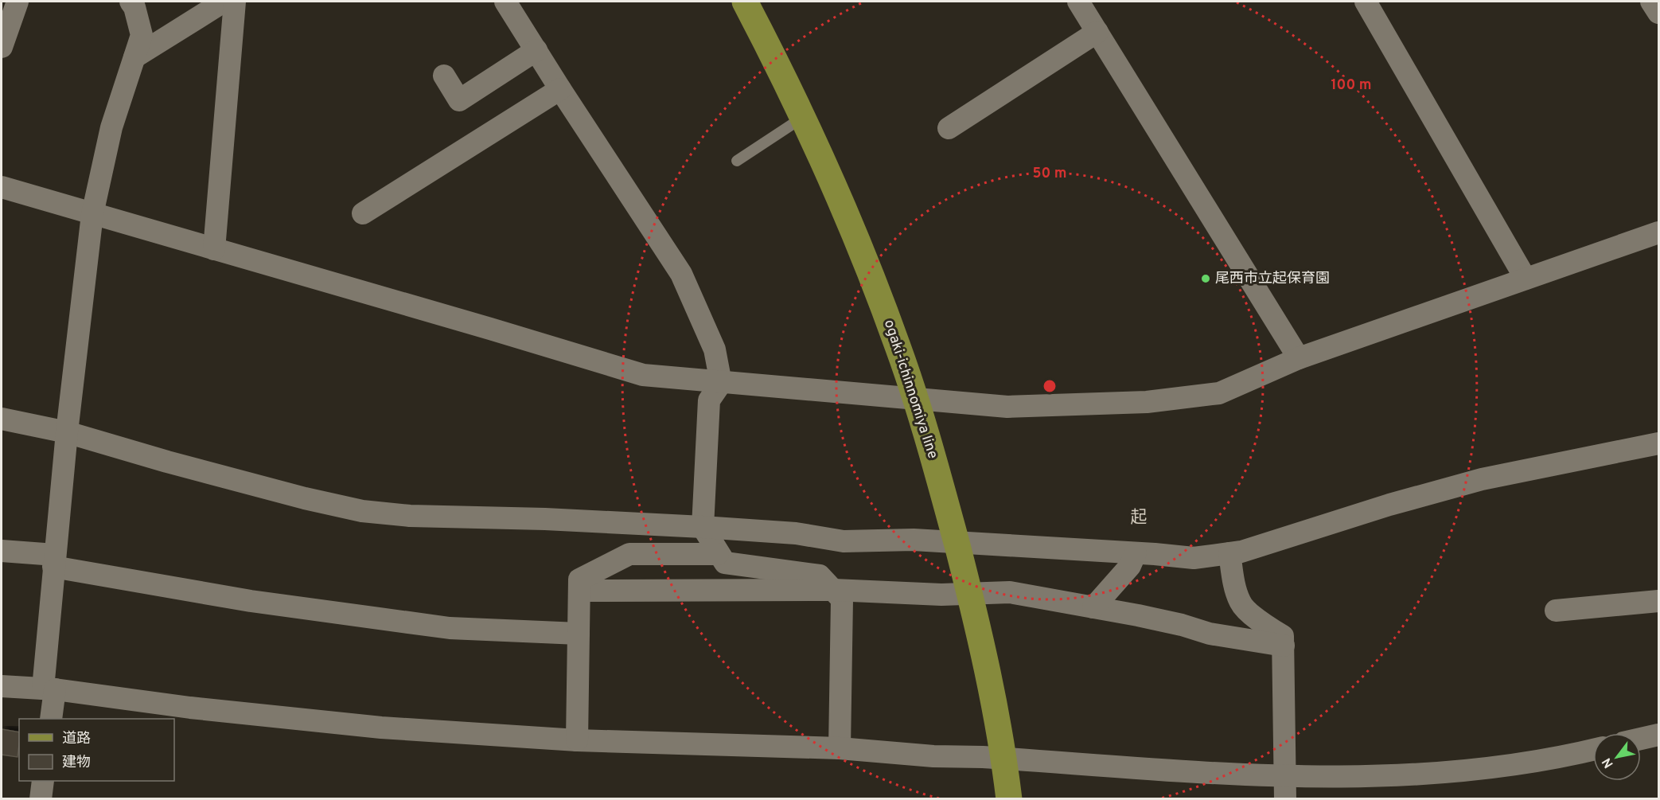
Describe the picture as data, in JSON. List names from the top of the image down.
{
  "streets": {
    "main road": ["ogaki-ichinnomiya line"]
  },
  "districts": ["起"],
  "places": ["尾西市立起保育園"],
  "legend": ["道路", "建物"],
  "north": "bottom left",
  "rings": ["100 m", "50 m"]
}
